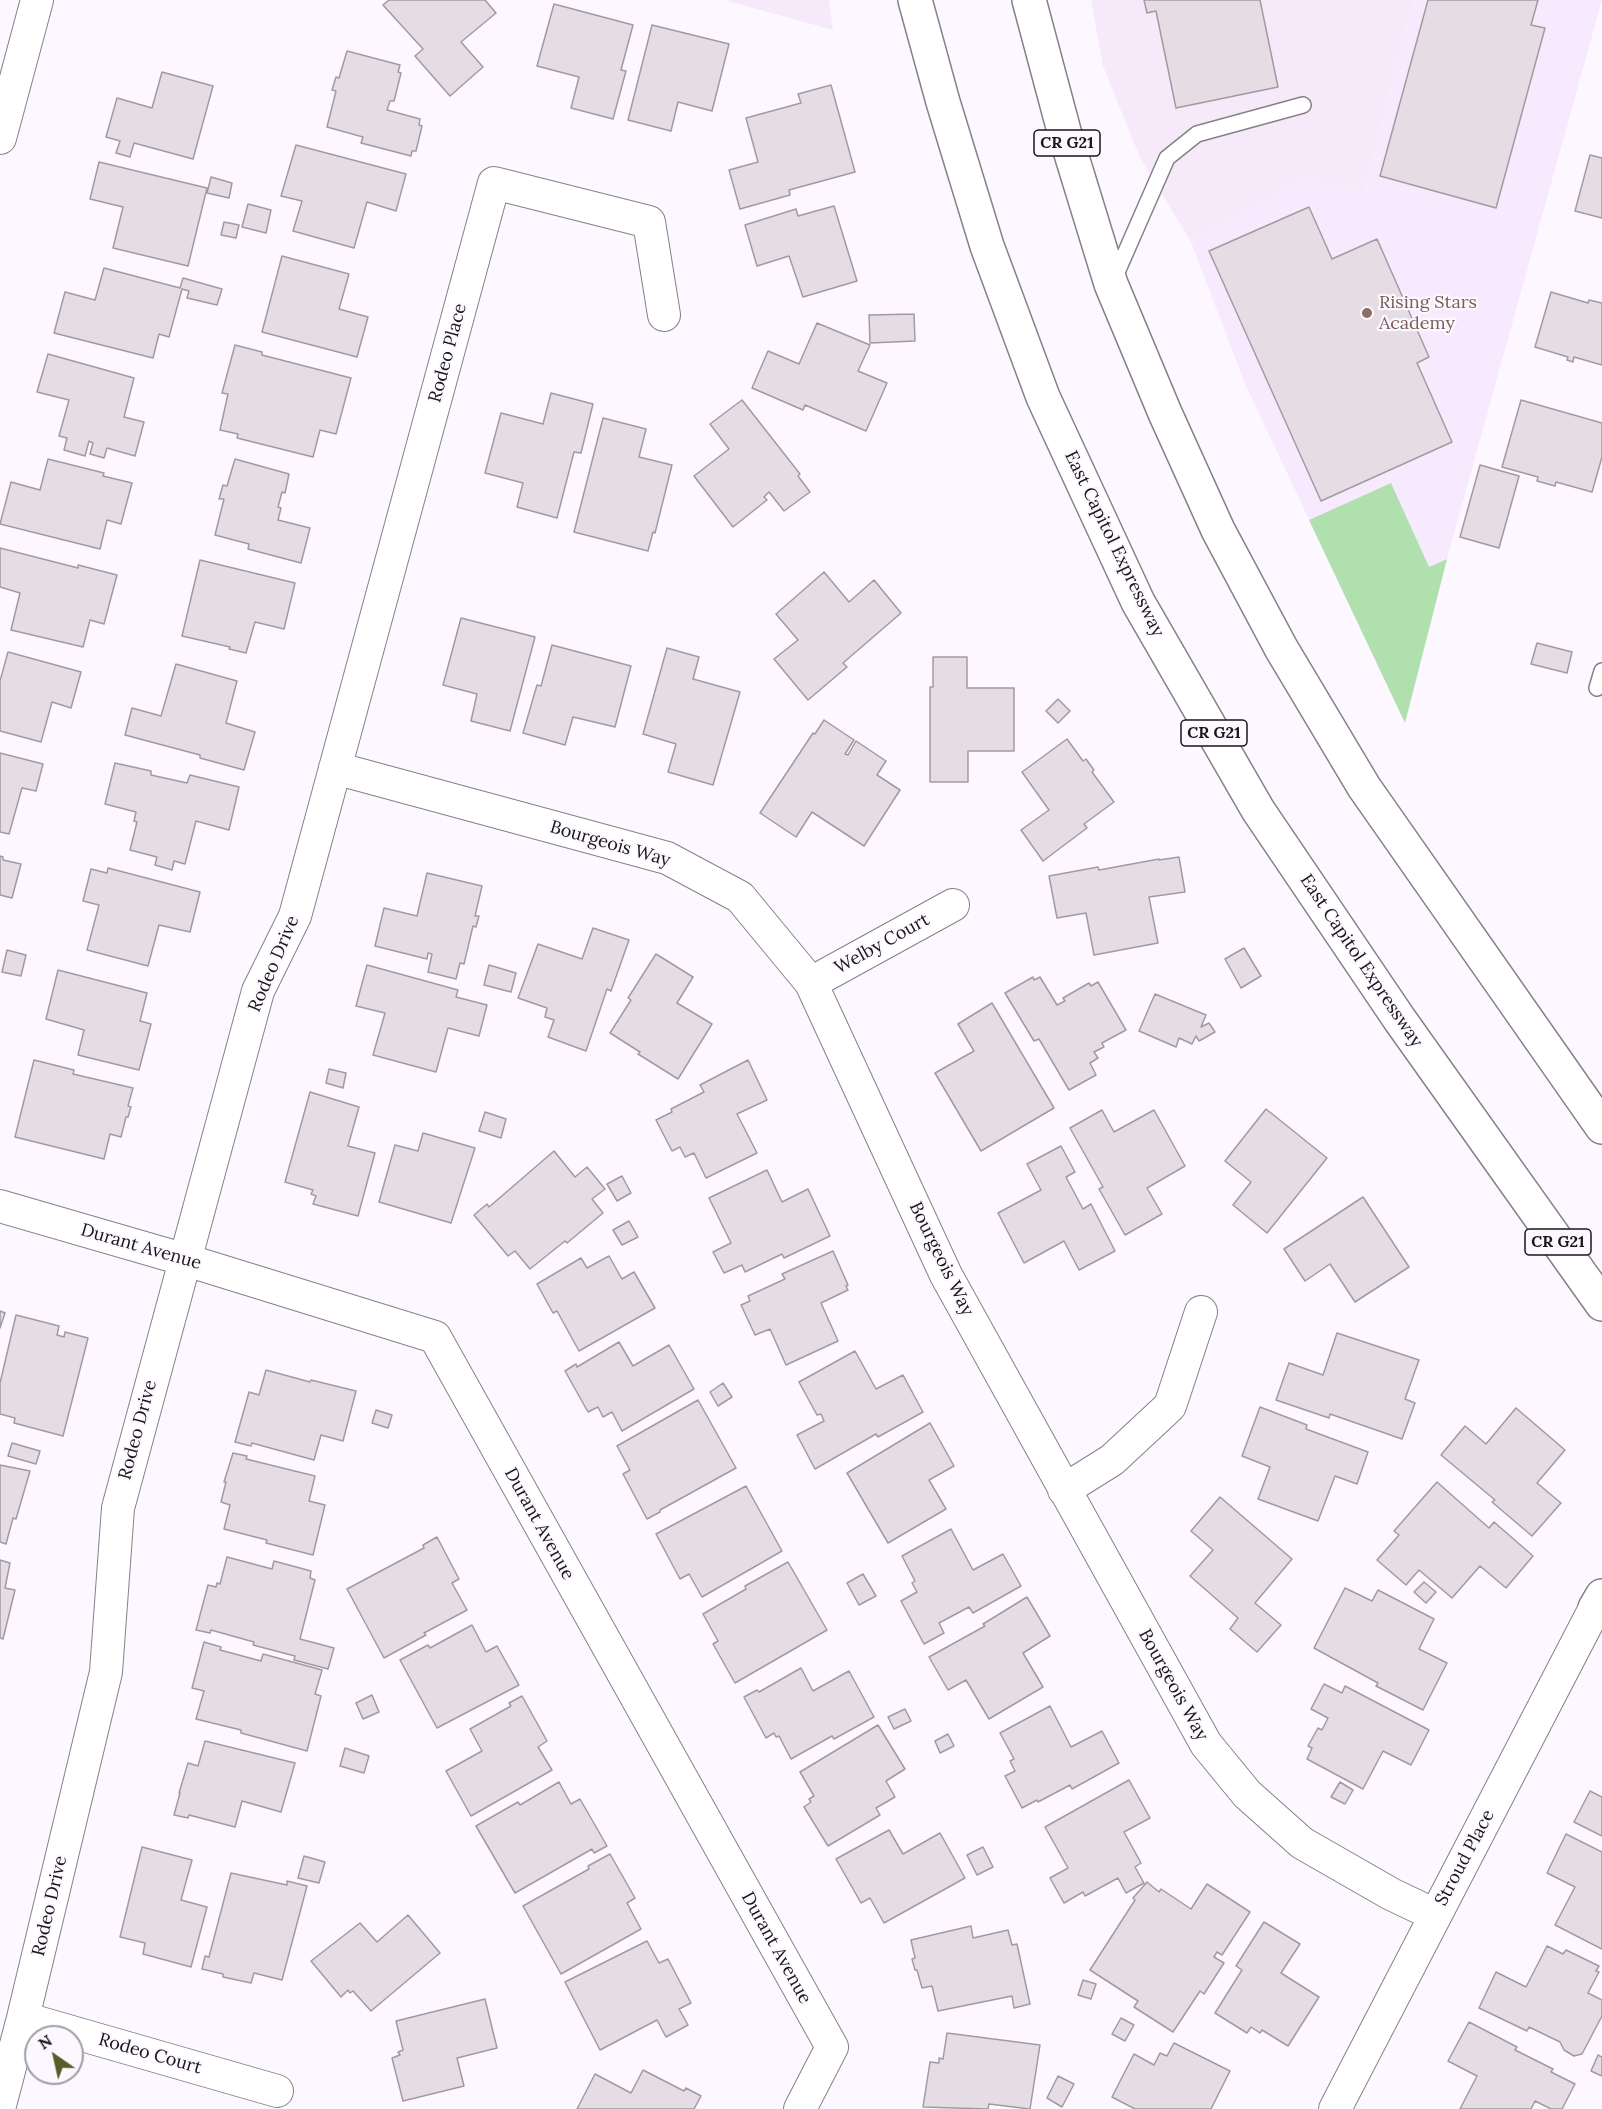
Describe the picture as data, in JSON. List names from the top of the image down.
{
  "streets": {
    "highway": ["CR G21", "East Capitol Expressway"],
    "street": [
      "Rodeo Place",
      "Bourgeois Way",
      "Welby Court",
      "Rodeo Drive",
      "Durant Avenue",
      "Stroud Place",
      "Rodeo Court"
    ]
  },
  "crossings": [
    ["Rodeo Place", "Bourgeois Way"],
    ["Rodeo Place", "Rodeo Drive"],
    ["Bourgeois Way", "Welby Court"],
    ["Bourgeois Way", "Rodeo Drive"],
    ["Bourgeois Way", "Stroud Place"],
    ["Rodeo Drive", "Durant Avenue"],
    ["Rodeo Drive", "Rodeo Court"]
  ],
  "places": ["Rising Stars Academy"],
  "north": "top left"
}
